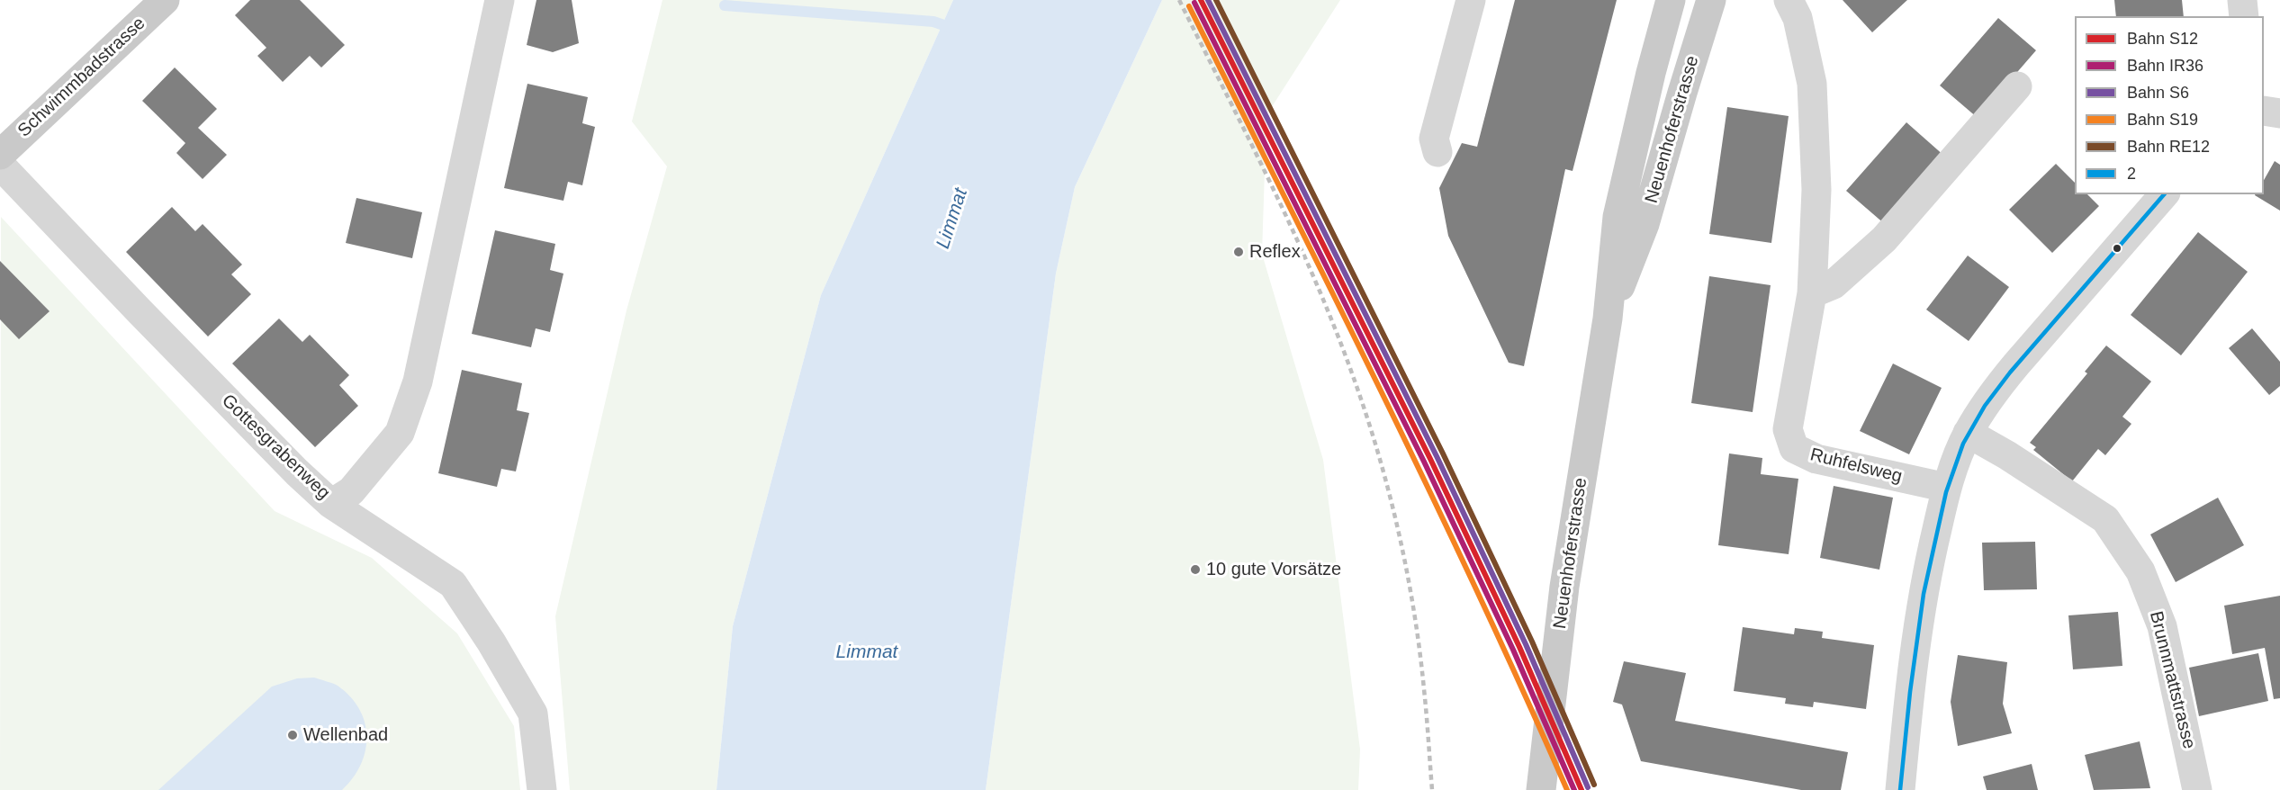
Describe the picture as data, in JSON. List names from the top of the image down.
{
  "streets": {
    "main road": ["Schwimmbadstrasse", "Neuenhoferstrasse"],
    "street": ["Gottesgrabenweg", "Ruhfelsweg", "Brunnmattstrasse"]
  },
  "water": ["Limmat"],
  "places": ["Reflex", "10 gute Vorsätze", "Wellenbad"],
  "lines": [
    "rail line S12",
    "rail line S6",
    "rail line RE12",
    "rail line IR36",
    "rail line S19",
    "transit line 2"
  ],
  "legend": [
    "Bahn S12",
    "Bahn IR36",
    "Bahn S6",
    "Bahn S19",
    "Bahn RE12",
    "2"
  ]
}
